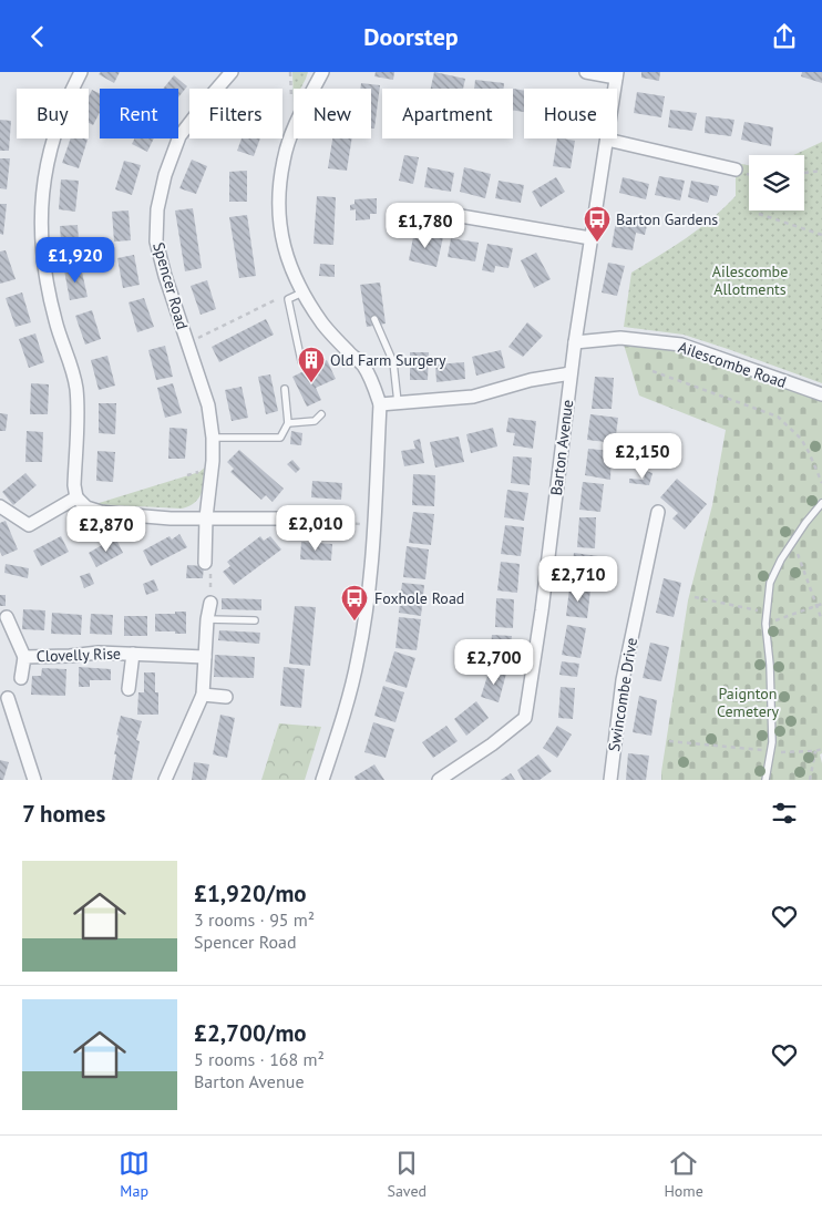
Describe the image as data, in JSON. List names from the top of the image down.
{
  "streets": {
    "street": [
      "Spencer Road",
      "Ailescombe Road",
      "Barton Avenue",
      "Clovelly Rise",
      "Swincombe Drive"
    ]
  },
  "crossings": [
    ["Ailescombe Road", "Barton Avenue"]
  ],
  "parks": ["Ailescombe Allotments", "Paignton Cemetery"],
  "places": {
    "bus stop": ["Barton Gardens", "Foxhole Road"],
    "building": ["Old Farm Surgery"]
  },
  "page": {
    "header": "Doorstep",
    "chip": [
      "Buy",
      "Rent",
      "Filters",
      "New",
      "Apartment",
      "House"
    ],
    "price": [
      "£1,780",
      "£1,920",
      "£2,150",
      "£2,010",
      "£2,870",
      "£2,710",
      "£2,700"
    ],
    "heading": "7 homes",
    "list": [
      {
        "name": "£1,920/mo",
        "note": "3 rooms · 95 m² · Spencer Road"
      },
      {
        "name": "£2,700/mo",
        "note": "5 rooms · 168 m² · Barton Avenue"
      }
    ],
    "tabs": ["Map", "Saved", "Home"]
  }
}
